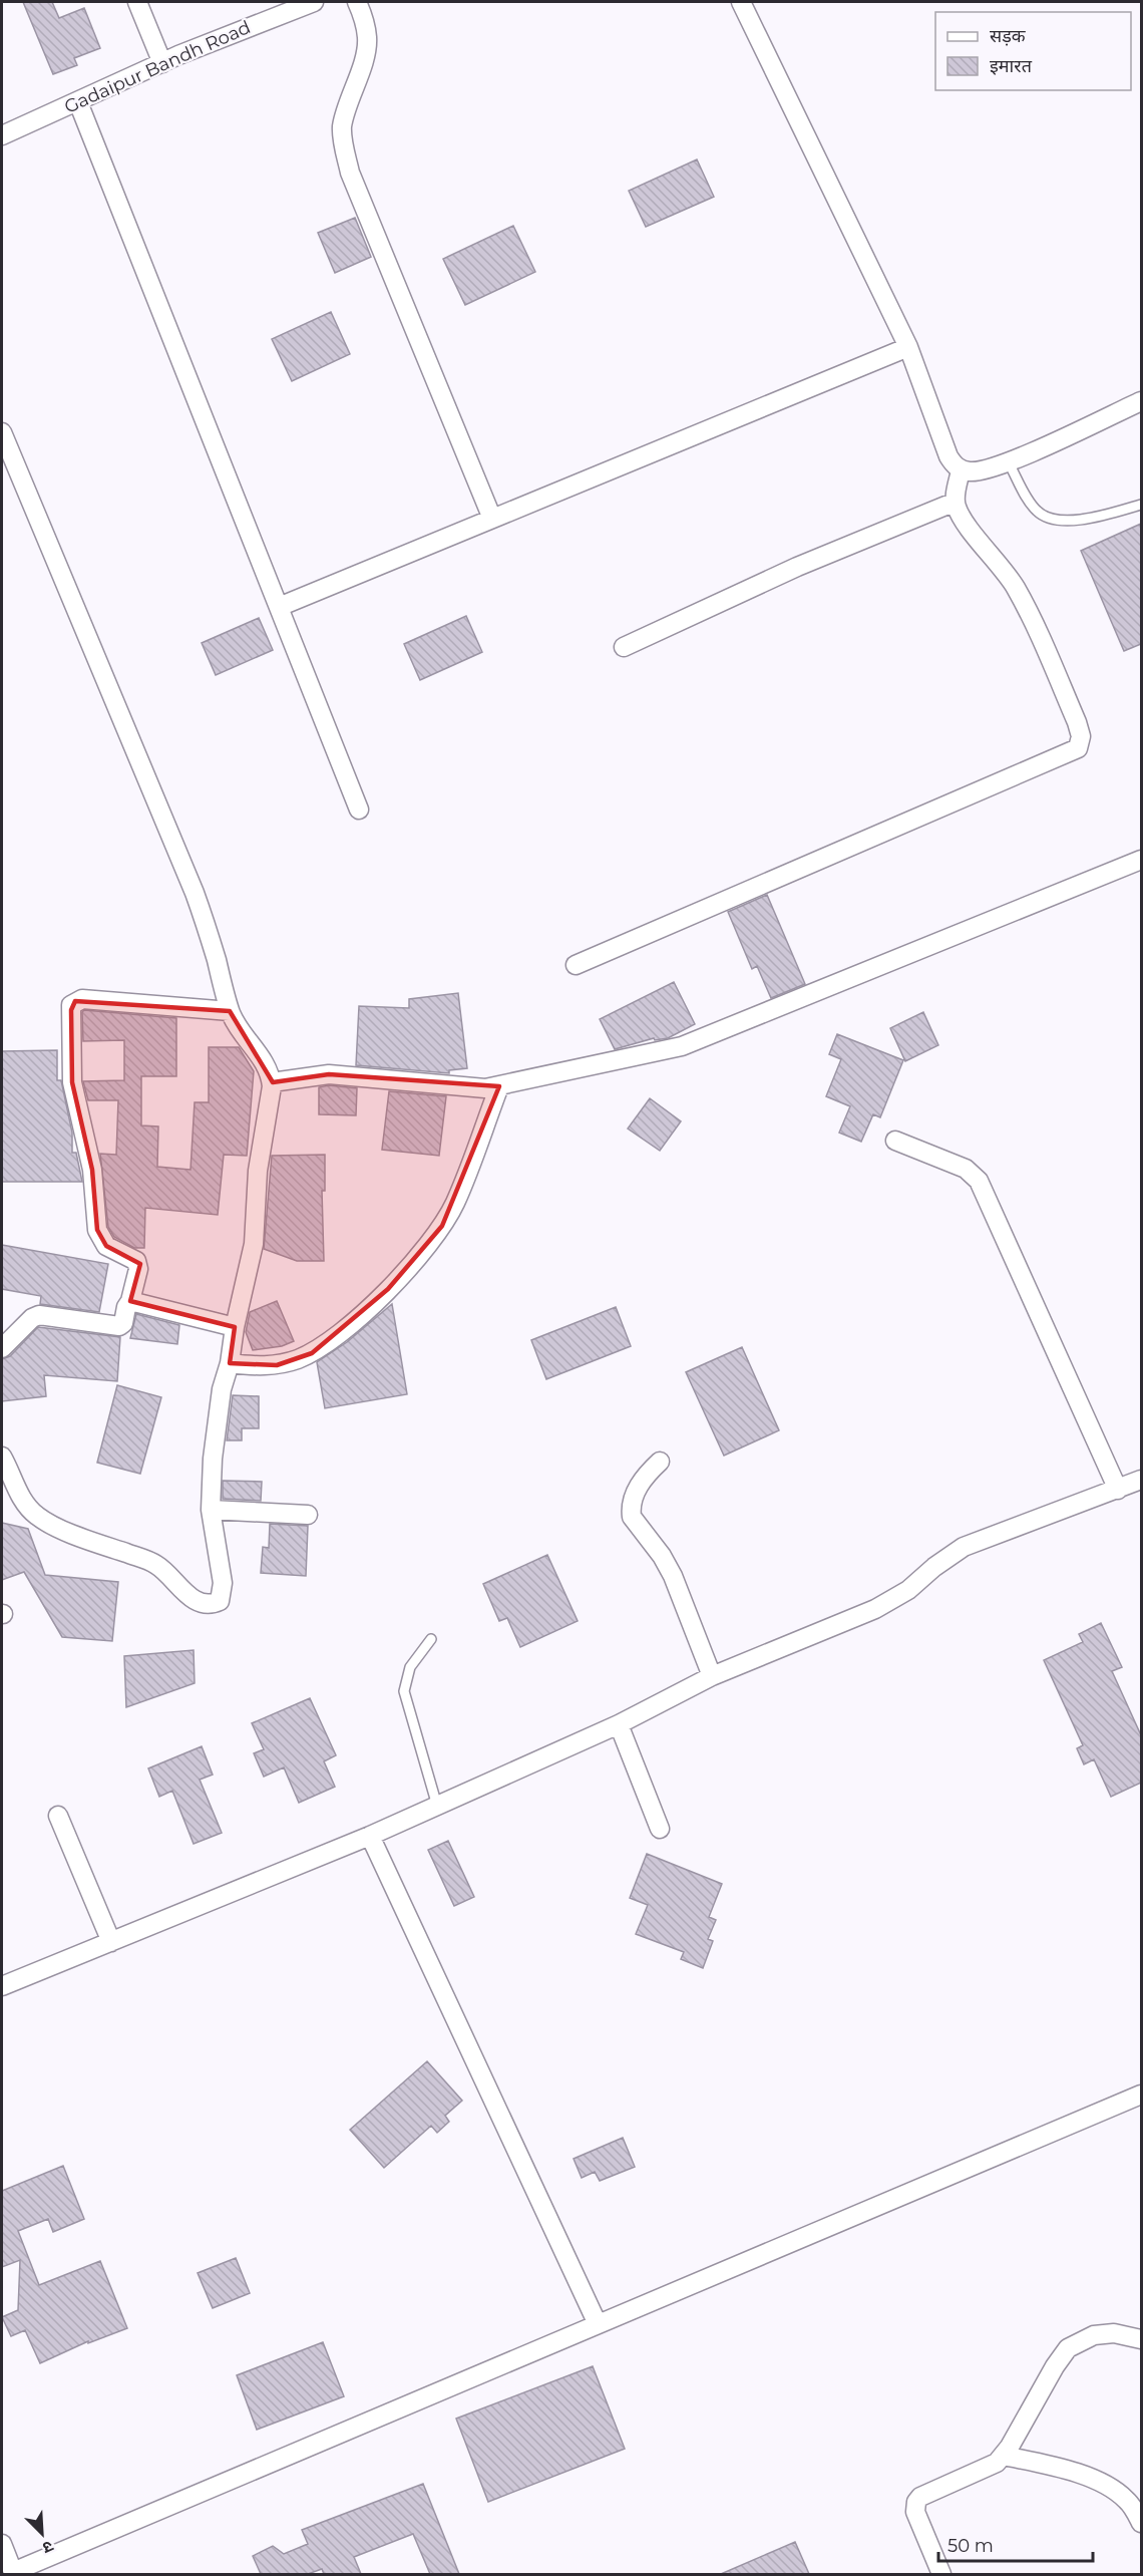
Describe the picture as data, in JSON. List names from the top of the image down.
{
  "streets": {
    "street": ["Gadaipur Bandh Road"]
  },
  "legend": ["सड़क", "इमारत"],
  "scale_bar": "50 m",
  "north": "bottom right"
}
